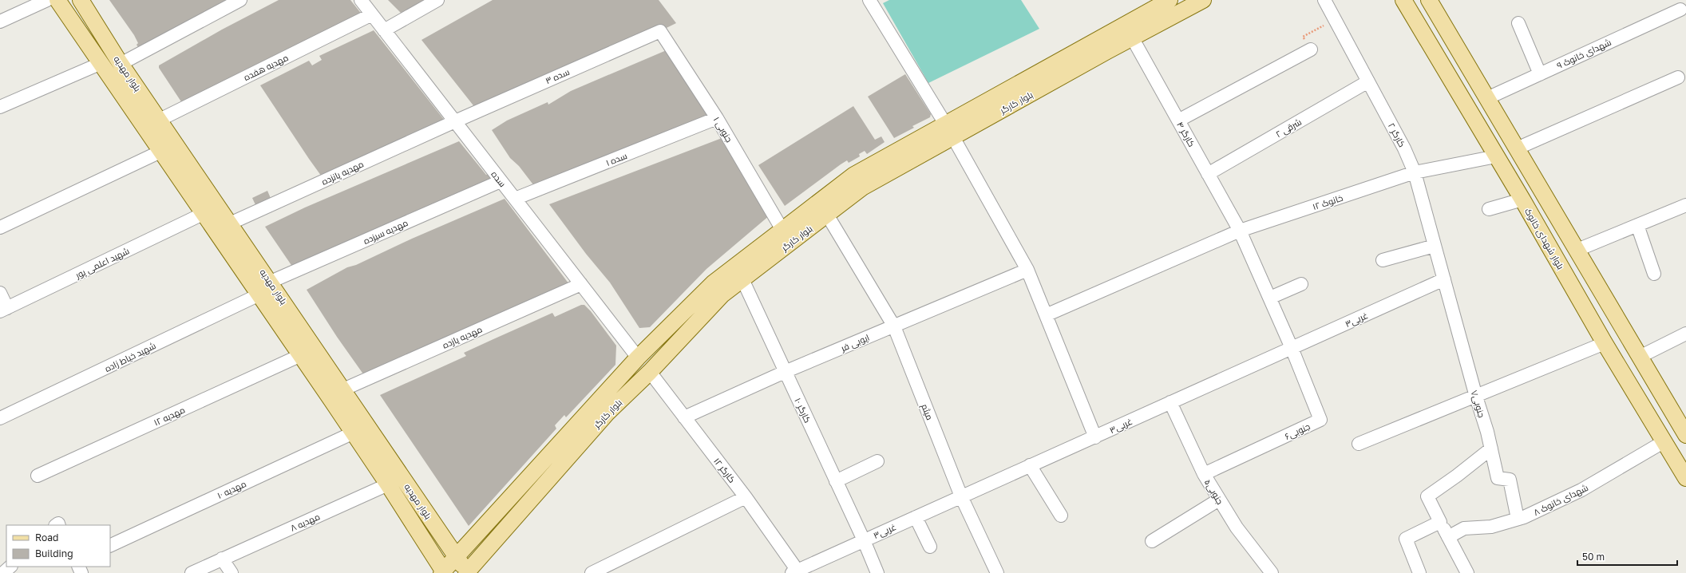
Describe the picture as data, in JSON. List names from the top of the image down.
{
  "streets": {
    "main road": ["بلوار مهدیه", "بلوار کارگر", "بلوار شهدای خانوک"],
    "street": [
      "شهدای خانوک ۹",
      "مهدیه هفده",
      "سده ۳",
      "شرقی ۲",
      "۱ جنوبی",
      "کارگر ۴",
      "کارگر ۲",
      "سده ۱",
      "مهدیه پانزده",
      "سده",
      "خانوک ۱۲",
      "مهدیه سیزده",
      "شهید اعلمی پور",
      "غربی۳",
      "مهدیه یازده",
      "ایوبی فر",
      "شهید خیاط زاده",
      "جنوبی۷",
      "کارگر ۱۰",
      "میثم",
      "مهدیه ۱۲",
      "جنوبی۶",
      "کارگر ۱۲",
      "مهدیه ۱۰",
      "جنوبی۵",
      "شهدای خانوک ۸",
      "مهدیه ۸"
    ]
  },
  "crossings": [
    ["مهدیه هفده", "بلوار مهدیه"],
    ["مهدیه هفده", "سده"],
    ["بلوار مهدیه", "بلوار کارگر"],
    ["بلوار مهدیه", "مهدیه پانزده"],
    ["بلوار مهدیه", "مهدیه سیزده"],
    ["بلوار مهدیه", "شهید اعلمی پور"],
    ["بلوار مهدیه", "مهدیه یازده"],
    ["بلوار مهدیه", "شهید خیاط زاده"],
    ["بلوار مهدیه", "مهدیه ۱۲"],
    ["بلوار مهدیه", "مهدیه ۱۰"],
    ["بلوار مهدیه", "مهدیه ۸"],
    ["سده ۳", "۱ جنوبی"],
    ["سده ۳", "مهدیه پانزده"],
    ["سده ۳", "سده"],
    ["بلوار کارگر", "۱ جنوبی"],
    ["بلوار کارگر", "کارگر ۴"],
    ["بلوار کارگر", "سده"],
    ["بلوار کارگر", "کارگر ۱۰"],
    ["بلوار کارگر", "میثم"],
    ["بلوار کارگر", "کارگر ۱۲"],
    ["شرقی ۲", "کارگر ۴"],
    ["شرقی ۲", "کارگر ۲"],
    ["۱ جنوبی", "سده ۱"],
    ["کارگر ۴", "خانوک ۱۲"],
    ["کارگر ۴", "غربی۳"],
    ["کارگر ۴", "جنوبی۶"],
    ["کارگر ۲", "خانوک ۱۲"],
    ["کارگر ۲", "غربی۳"],
    ["کارگر ۲", "جنوبی۷"],
    ["سده ۱", "سده"],
    ["مهدیه پانزده", "سده"],
    ["سده", "مهدیه سیزده"],
    ["سده", "مهدیه یازده"],
    ["خانوک ۱۲", "بلوار شهدای خانوک"],
    ["بلوار شهدای خانوک", "شهدای خانوک ۸"],
    ["غربی۳", "جنوبی۷"],
    ["غربی۳", "کارگر ۱۰"],
    ["غربی۳", "میثم"],
    ["غربی۳", "جنوبی۶"],
    ["غربی۳", "کارگر ۱۲"],
    ["غربی۳", "جنوبی۵"],
    ["ایوبی فر", "کارگر ۱۰"],
    ["ایوبی فر", "میثم"],
    ["ایوبی فر", "کارگر ۱۲"],
    ["جنوبی۷", "شهدای خانوک ۸"],
    ["جنوبی۶", "جنوبی۵"]
  ],
  "legend": ["Road", "Building"],
  "scale_bar": "50 m"
}
